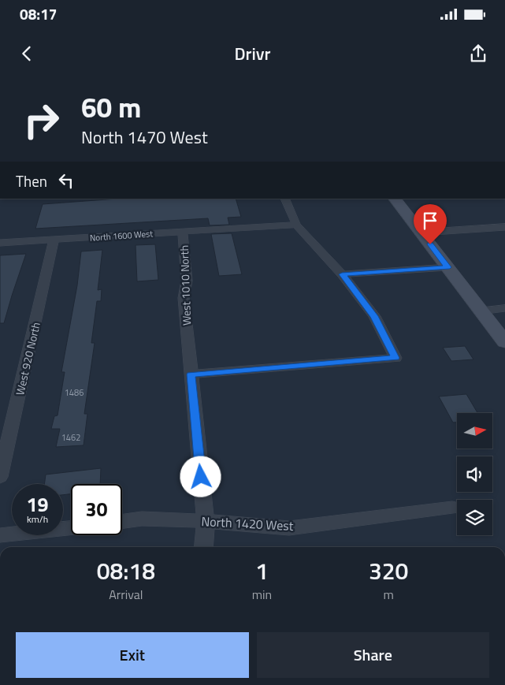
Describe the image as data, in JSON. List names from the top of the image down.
{
  "streets": {
    "street": [
      "North 1600 West",
      "West 1010 North",
      "West 920 North",
      "North 1420 West"
    ]
  },
  "crossings": [
    ["North 1600 West", "West 1010 North"],
    ["North 1600 West", "West 920 North"],
    ["West 1010 North", "North 1420 West"]
  ],
  "house_numbers": ["1486", "1462"],
  "north": "right",
  "page": {
    "status": "08:17",
    "header": "Drivr",
    "turn": ["60 m", "North 1470 West"],
    "then": "Then",
    "speed": "19 km/h",
    "limit": "30",
    "eta": [
      "08:18",
      "Arrival",
      "1",
      "min",
      "320",
      "m"
    ],
    "buttons": ["Exit", "Share"]
  }
}
